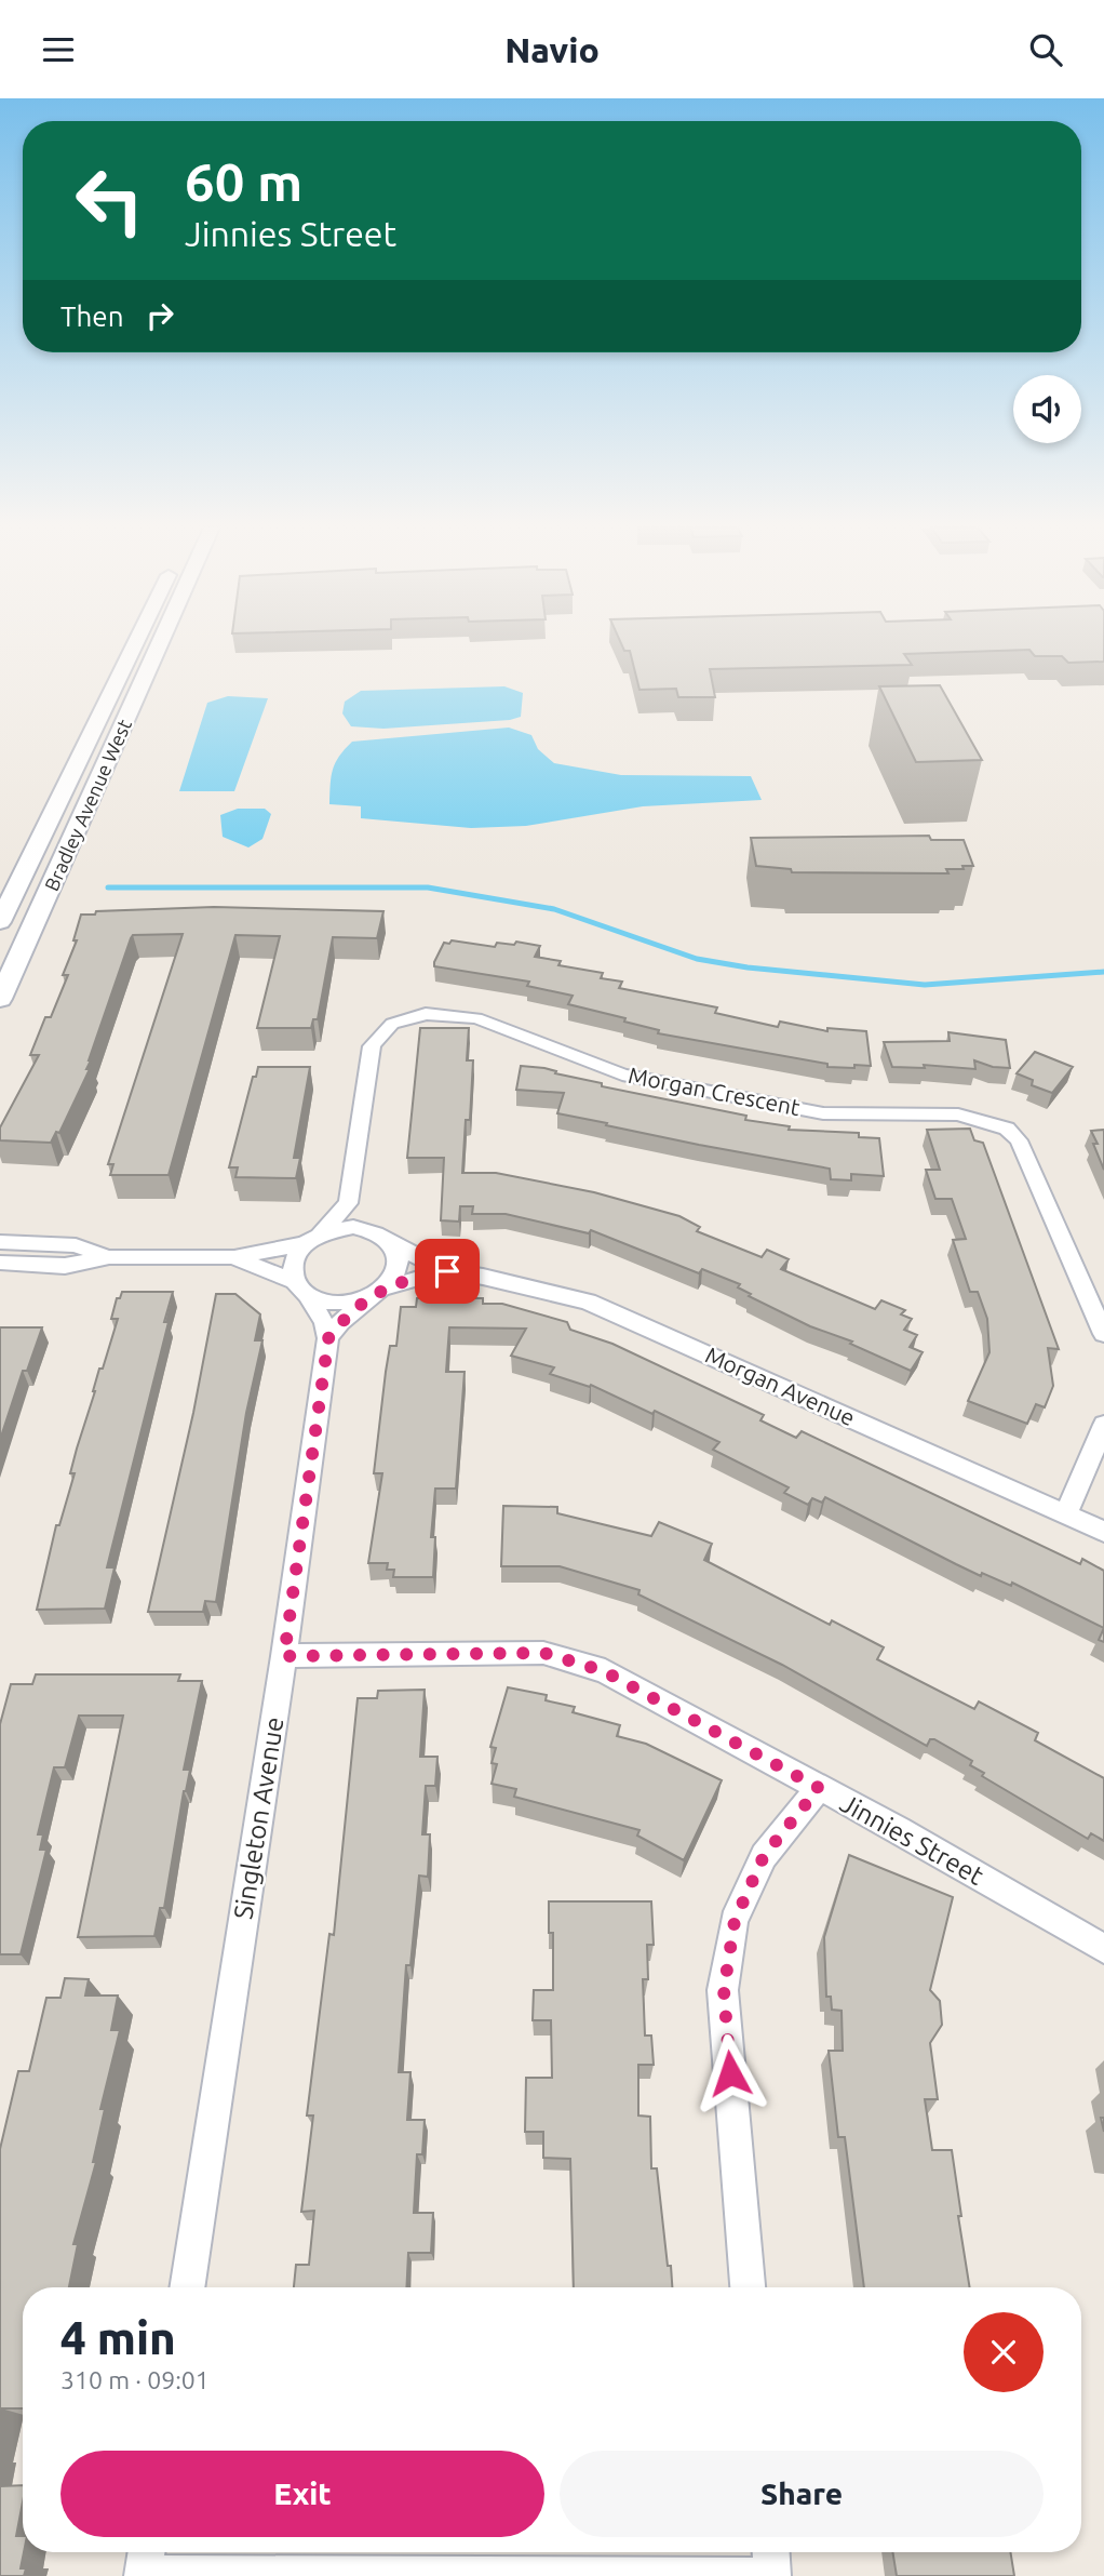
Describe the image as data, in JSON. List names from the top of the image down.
{
  "streets": {
    "main road": ["Bradley Avenue West"],
    "street": [
      "Morgan Crescent",
      "Morgan Avenue",
      "Singleton Avenue",
      "Jinnies Street"
    ]
  },
  "crossings": [
    ["Singleton Avenue", "Jinnies Street"]
  ],
  "page": {
    "header": "Navio",
    "turn": ["60 m", "Jinnies Street"],
    "then": "Then",
    "heading": ["4 min", "310 m · 09:01"],
    "buttons": ["Exit", "Share"]
  }
}
